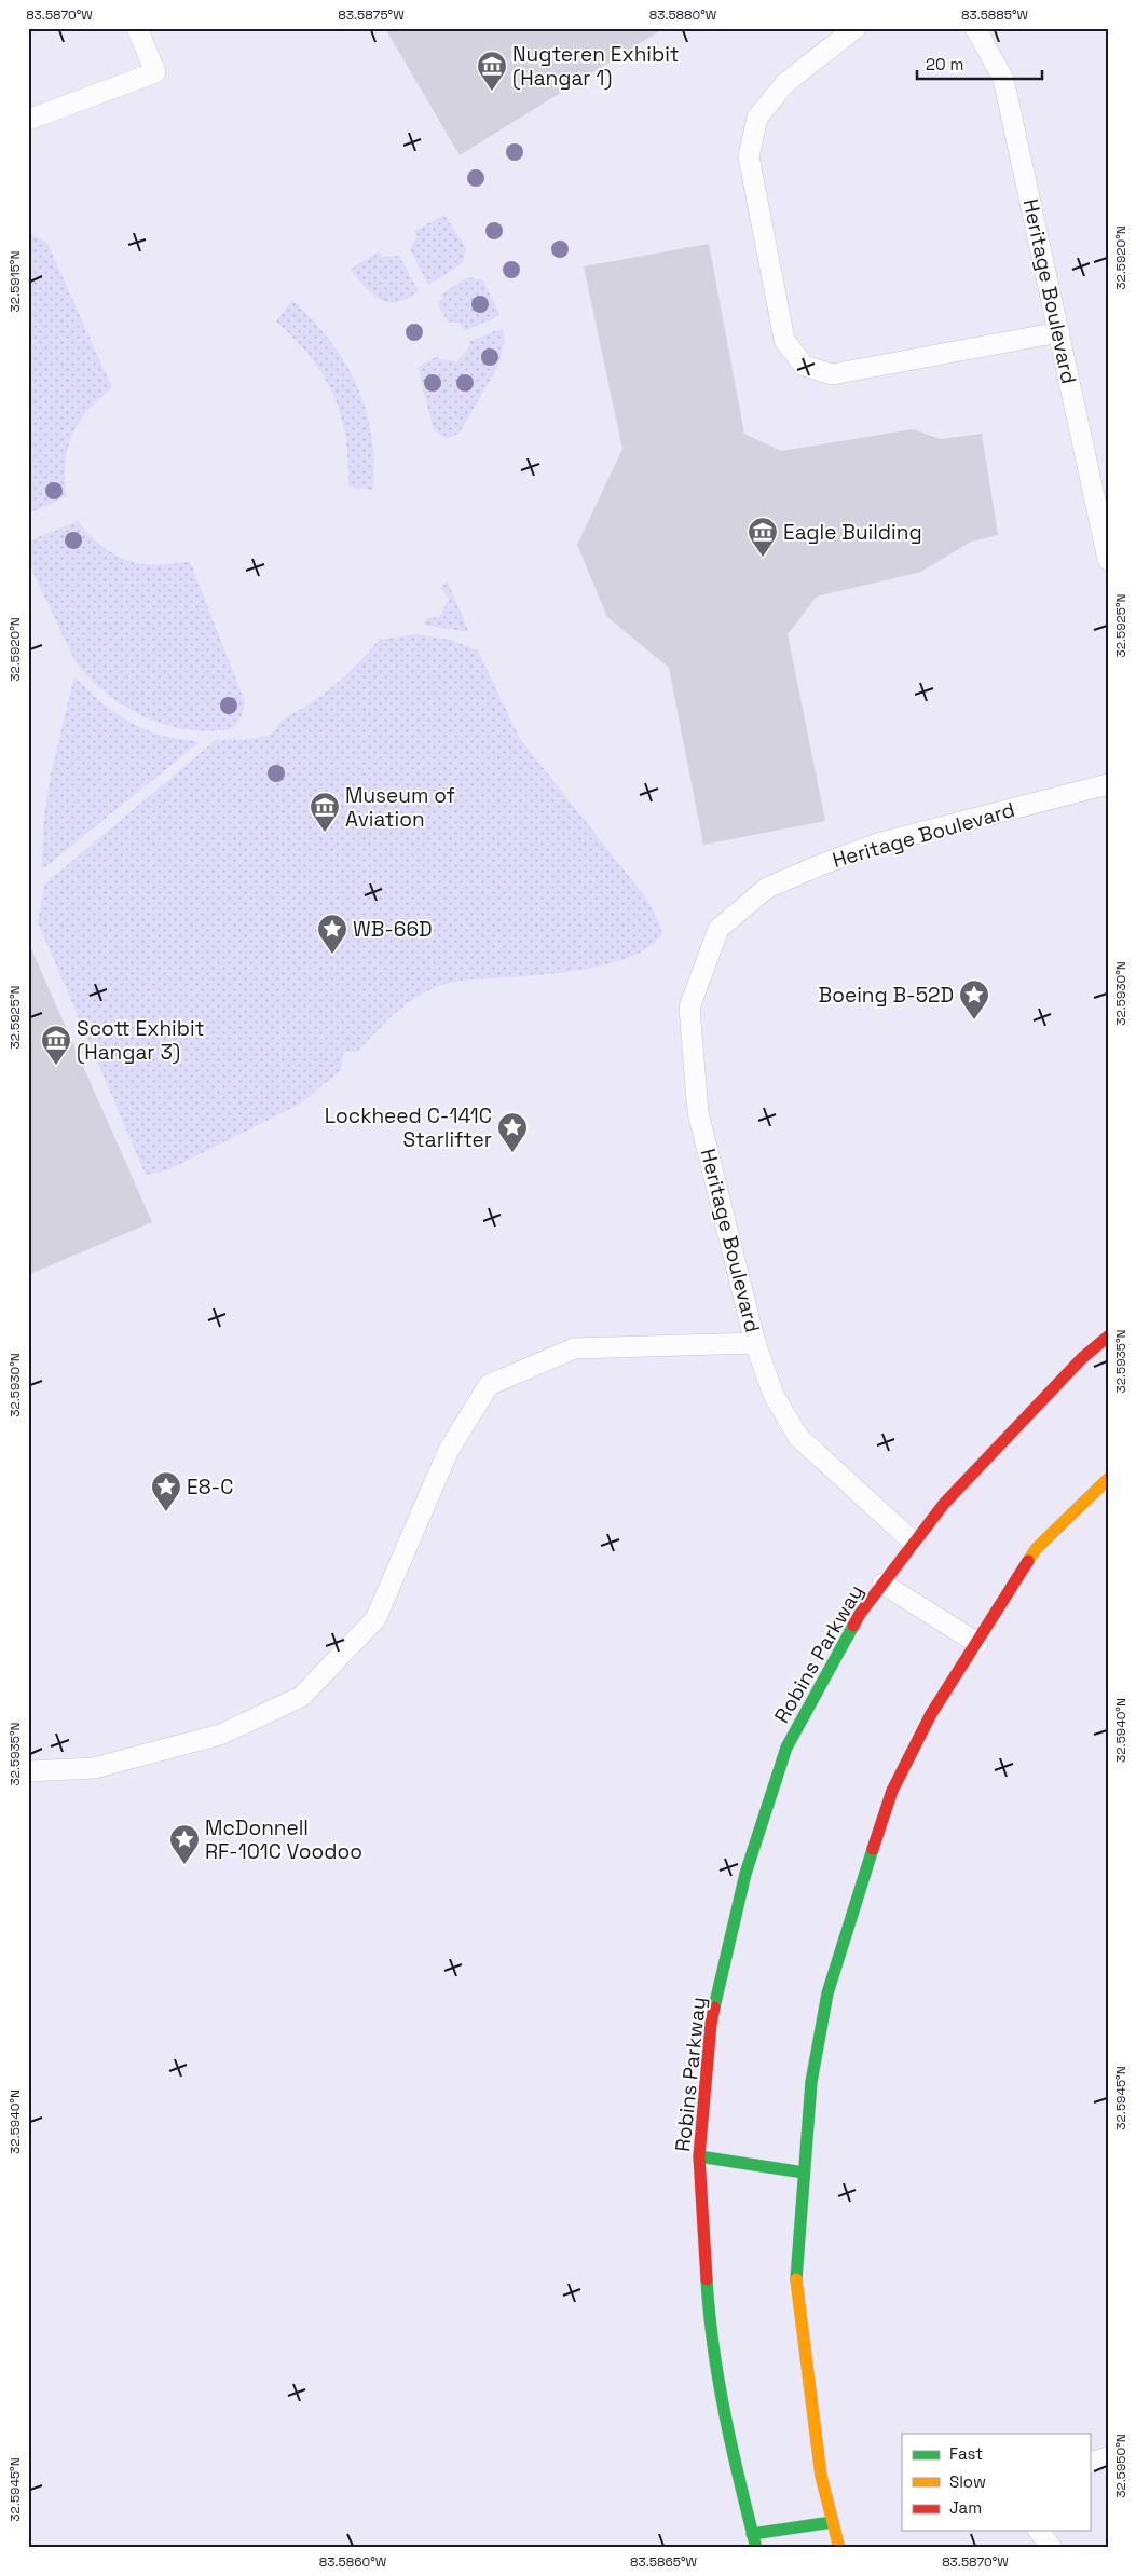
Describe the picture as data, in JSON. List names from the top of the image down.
{
  "streets": {
    "street": ["Robins Parkway"],
    "lane": ["Heritage Boulevard"]
  },
  "places": {
    "museum": [
      "Nugteren Exhibit (Hangar 1)",
      "Eagle Building",
      "Museum of Aviation",
      "Scott Exhibit (Hangar 3)"
    ],
    "place": [
      "WB-66D",
      "Boeing B-52D",
      "Lockheed C-141C Starlifter",
      "E8-C",
      "McDonnell RF-101C Voodoo"
    ]
  },
  "legend": ["Fast", "Slow", "Jam"],
  "scale_bar": "20 m",
  "coordinates": [
    "83.5870°W",
    "83.5875°W",
    "83.5880°W",
    "83.5885°W",
    "32.5920°N",
    "32.5915°N",
    "32.5925°N",
    "32.5930°N",
    "32.5935°N",
    "32.5940°N",
    "32.5945°N",
    "32.5950°N",
    "83.5860°W",
    "83.5865°W"
  ]
}
